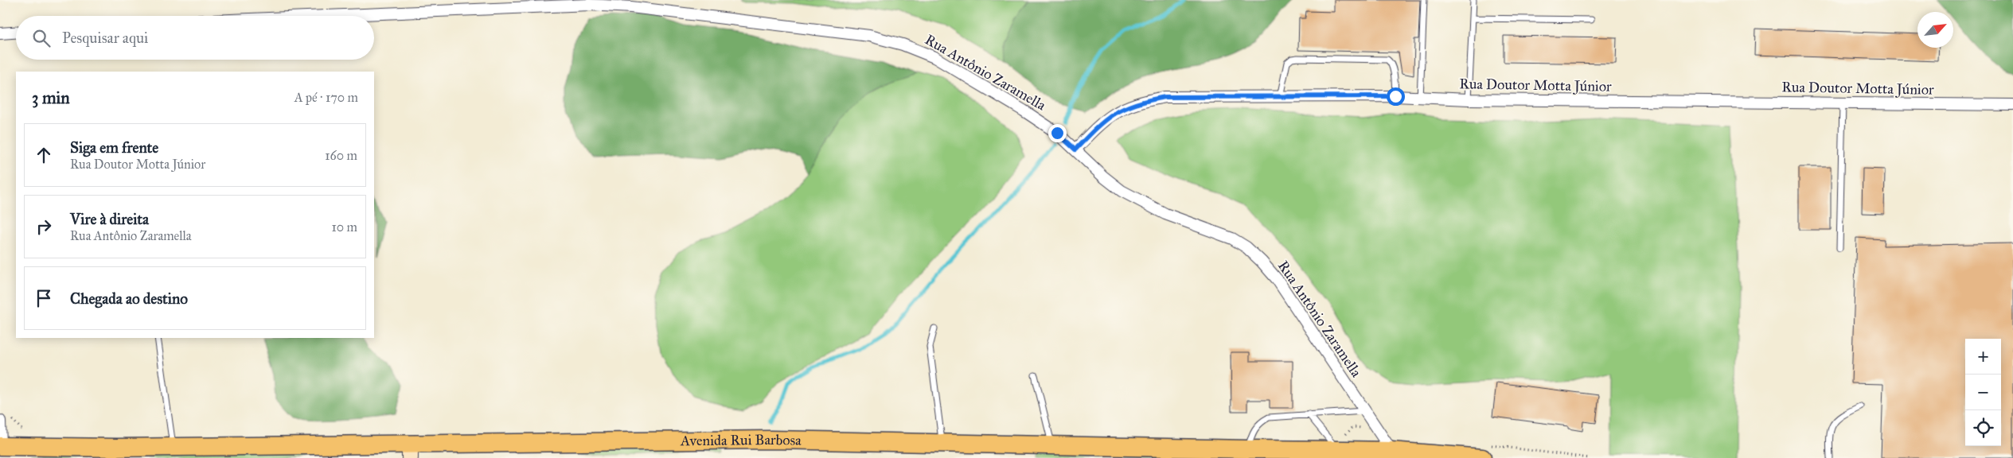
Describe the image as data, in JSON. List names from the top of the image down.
{
  "streets": {
    "main road": ["Avenida Rui Barbosa"],
    "street": ["Rua Antônio Zaramella", "Rua Doutor Motta Júnior"]
  },
  "crossings": [
    ["Rua Antônio Zaramella", "Rua Doutor Motta Júnior"],
    ["Rua Antônio Zaramella", "Avenida Rui Barbosa"]
  ],
  "north": "top right",
  "page": {
    "search": "Pesquisar aqui",
    "heading": ["3 min", "A pé · 170 m"],
    "list": [
      ["Siga em frente", "Rua Doutor Motta Júnior", "160 m"],
      ["Vire à direita", "Rua Antônio Zaramella", "10 m"],
      "Chegada ao destino"
    ],
    "map_buttons": ["+", "−"]
  }
}
